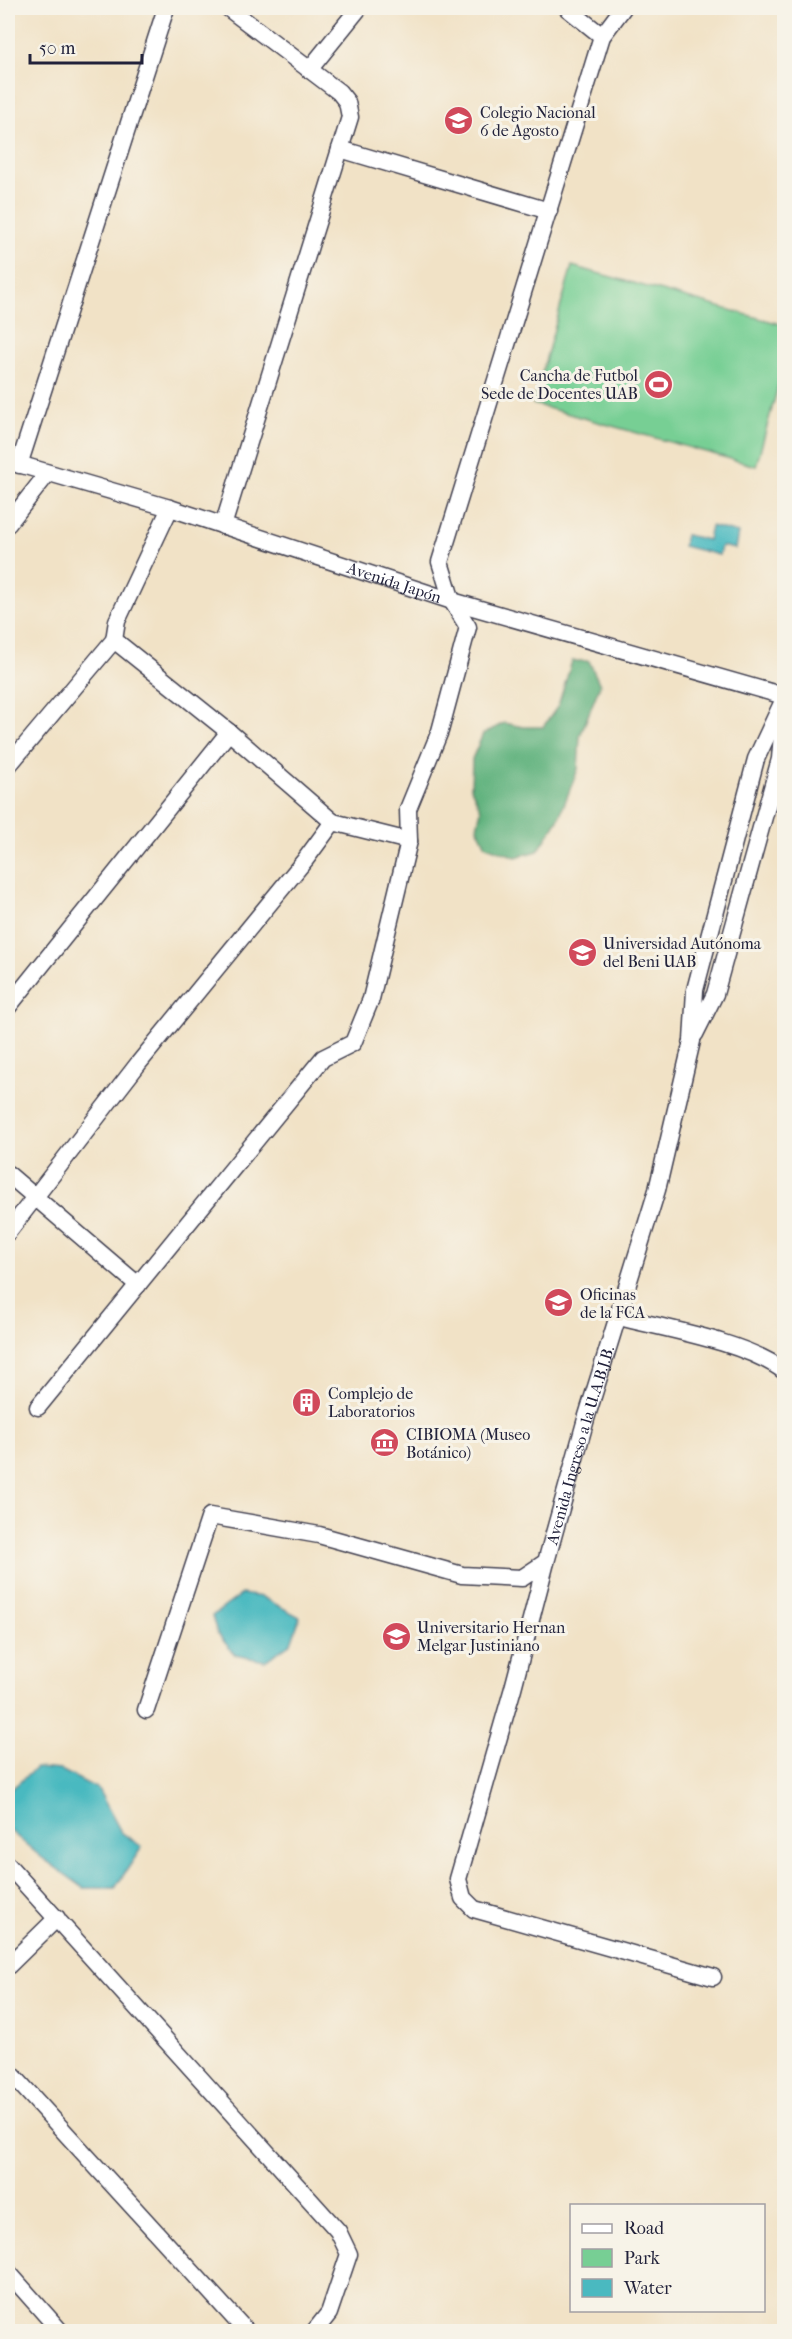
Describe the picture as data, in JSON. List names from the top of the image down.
{
  "streets": {
    "street": ["Avenida Japón", "Avenida Ingreso a la U.A.B.J.B."]
  },
  "crossings": [
    ["Avenida Japón", "Avenida Ingreso a la U.A.B.J.B."]
  ],
  "places": {
    "school or university": [
      "Colegio Nacional 6 de Agosto",
      "Universidad Autónoma del Beni UAB",
      "Oficinas de la FCA",
      "Universitario Hernan Melgar Justiniano"
    ],
    "sports": ["Cancha de Futbol Sede de Docentes UAB"],
    "building": ["Complejo de Laboratorios"],
    "museum": ["CIBIOMA (Museo Botánico)"]
  },
  "legend": ["Road", "Park", "Water"],
  "scale_bar": "50 m"
}
